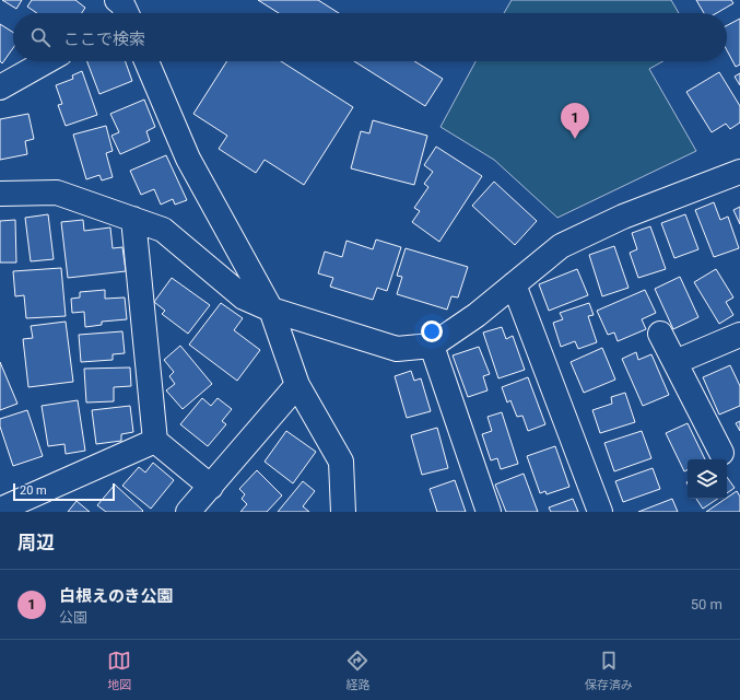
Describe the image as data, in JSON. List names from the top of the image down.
{
  "scale_bar": "20 m",
  "page": {
    "search": "ここで検索",
    "pins": "1",
    "scale": "20 m",
    "heading": "周辺",
    "list": [
      {
        "mark": "1",
        "name": "白根えのき公園",
        "note": "公園",
        "value": "50 m"
      }
    ],
    "nav": ["地図", "経路", "保存済み"]
  }
}
